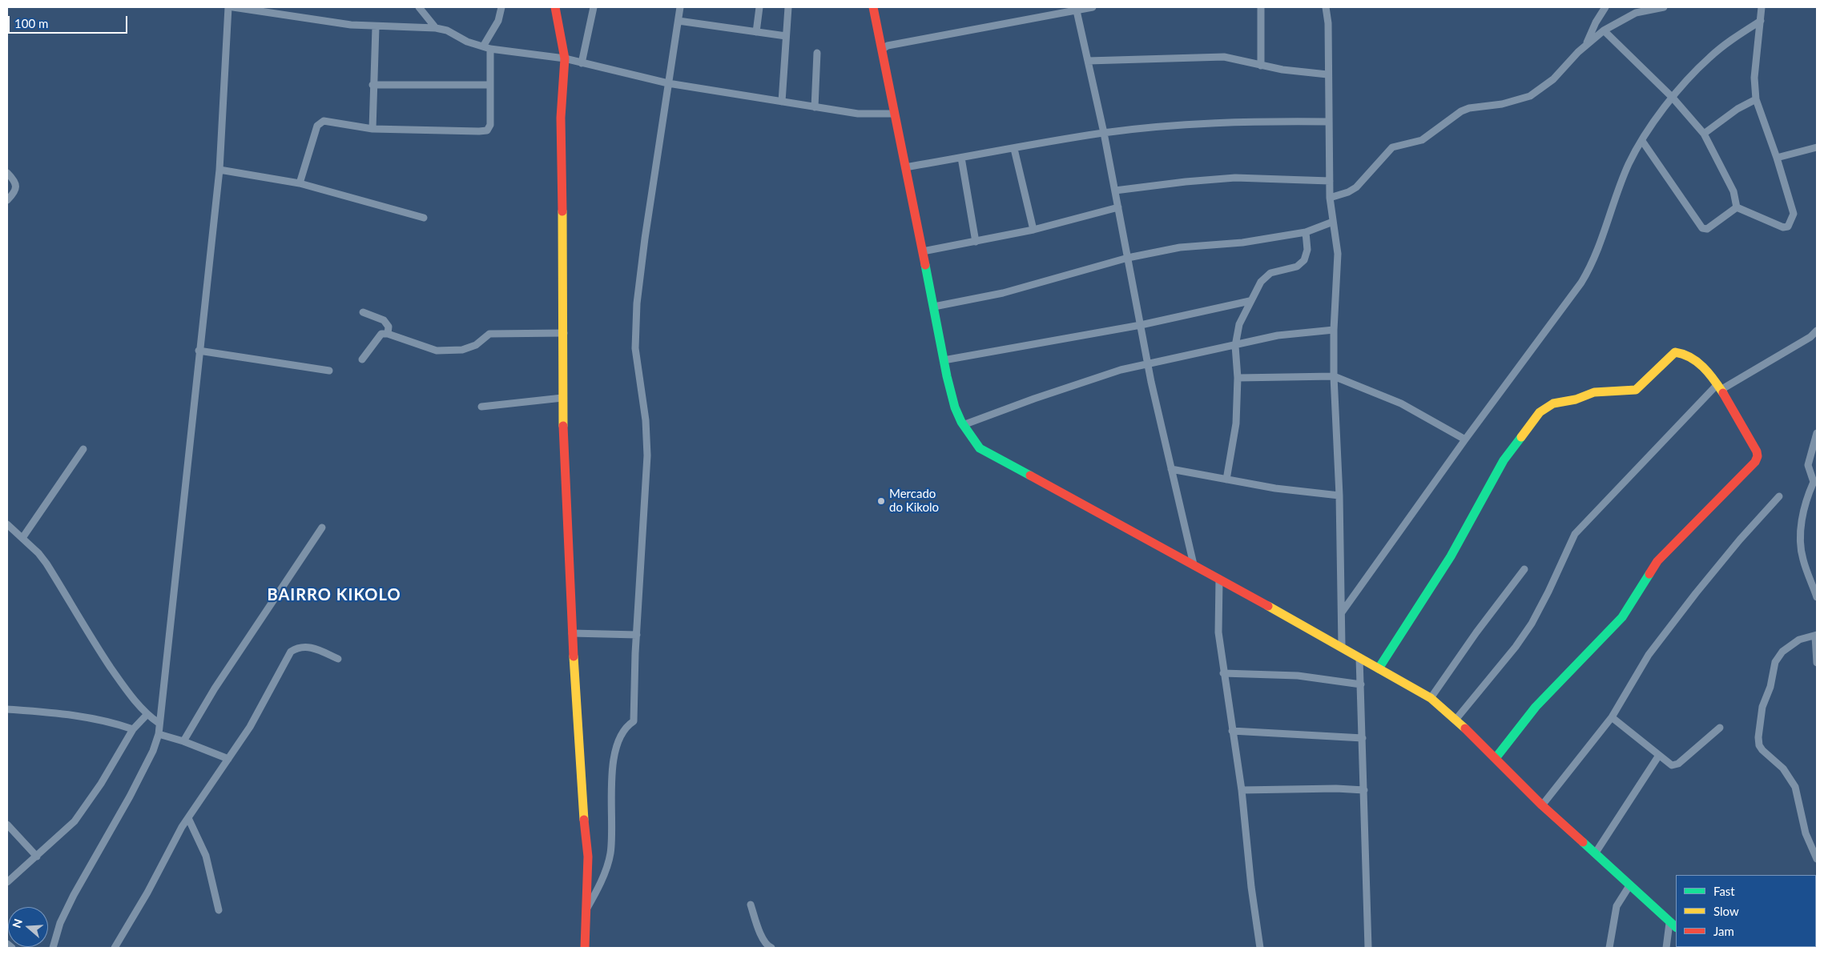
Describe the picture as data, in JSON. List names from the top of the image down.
{
  "districts": ["BAIRRO KIKOLO"],
  "places": ["Mercado do Kikolo"],
  "legend": ["Fast", "Slow", "Jam"],
  "scale_bar": "100 m",
  "north": "left"
}
